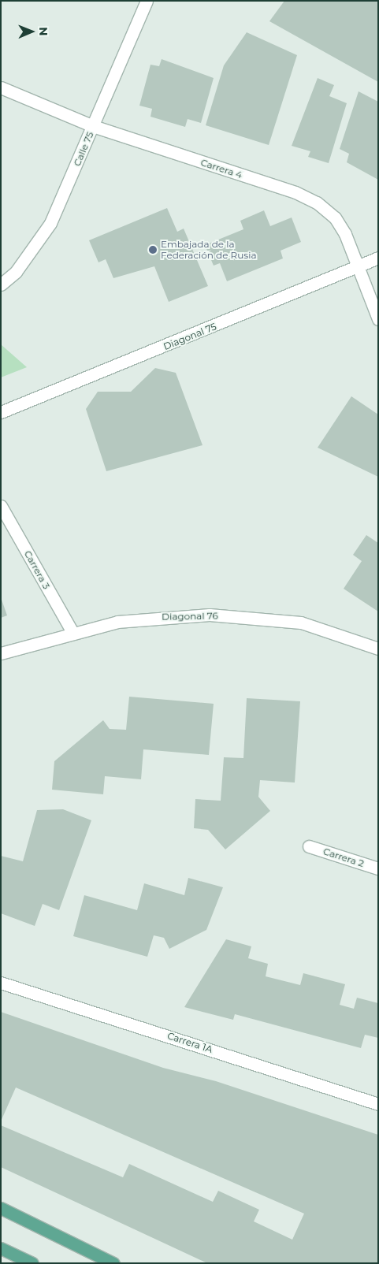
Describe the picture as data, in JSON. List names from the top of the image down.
{
  "streets": {
    "street": [
      "Calle 75",
      "Carrera 4",
      "Diagonal 75",
      "Carrera 3",
      "Diagonal 76",
      "Carrera 2",
      "Carrera 1A"
    ]
  },
  "crossings": [
    ["Calle 75", "Carrera 4"],
    ["Carrera 4", "Diagonal 75"],
    ["Carrera 3", "Diagonal 76"]
  ],
  "places": ["Embajada de la Federación de Rusia"],
  "north": "right"
}
